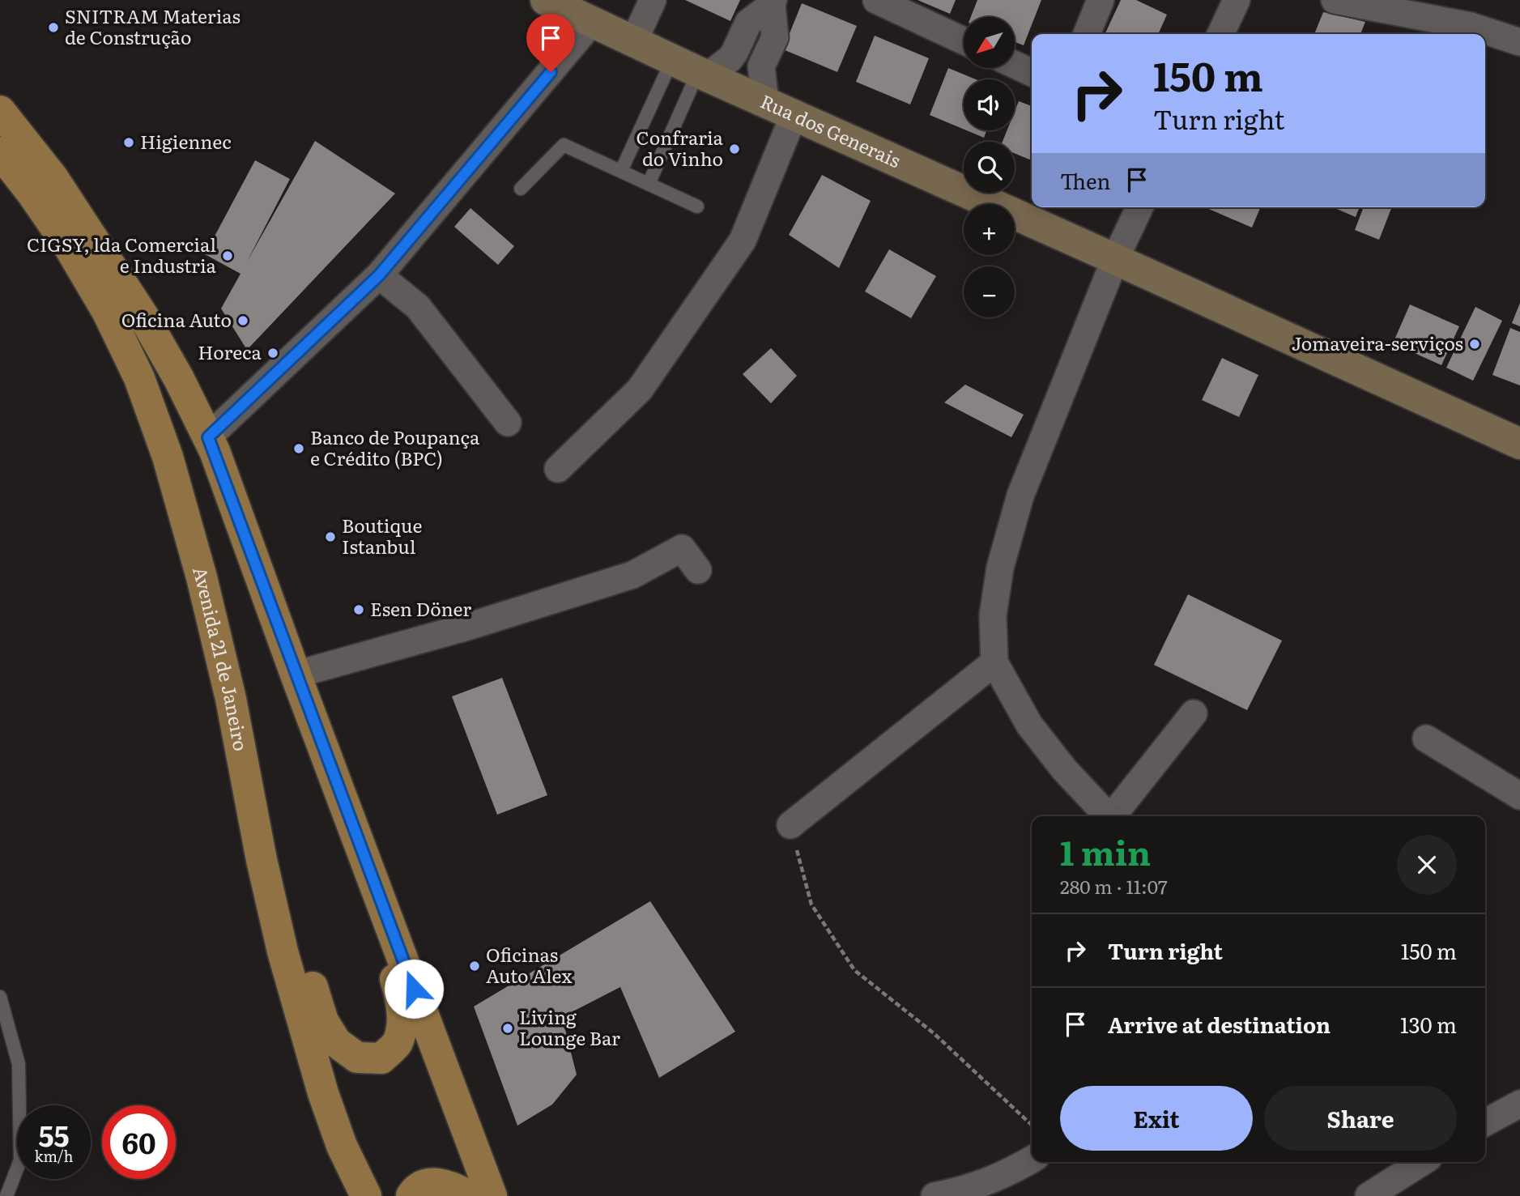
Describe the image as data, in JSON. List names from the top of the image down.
{
  "streets": {
    "main road": ["Avenida 21 de Janeiro"],
    "street": ["Rua dos Generais"]
  },
  "places": [
    "SNITRAM Materias de Construção",
    "Higiennec",
    "Confraria do Vinho",
    "CIGSY, lda Comercial e Industria",
    "Oficina Auto",
    "Jomaveira-serviços",
    "Horeca",
    "Banco de Poupança e Crédito (BPC)",
    "Boutique Istanbul",
    "Esen Döner",
    "Oficinas Auto Alex",
    "Living Lounge Bar"
  ],
  "north": "bottom left",
  "page": {
    "map_buttons": ["+", "−"],
    "turn": ["150 m", "Turn right"],
    "then": "Then",
    "heading": ["1 min", "280 m · 11:07"],
    "list": [
      {
        "name": "Turn right",
        "value": "150 m"
      },
      {
        "name": "Arrive at destination",
        "value": "130 m"
      }
    ],
    "buttons": ["Exit", "Share"],
    "speed": "55 km/h",
    "limit": "60"
  }
}
